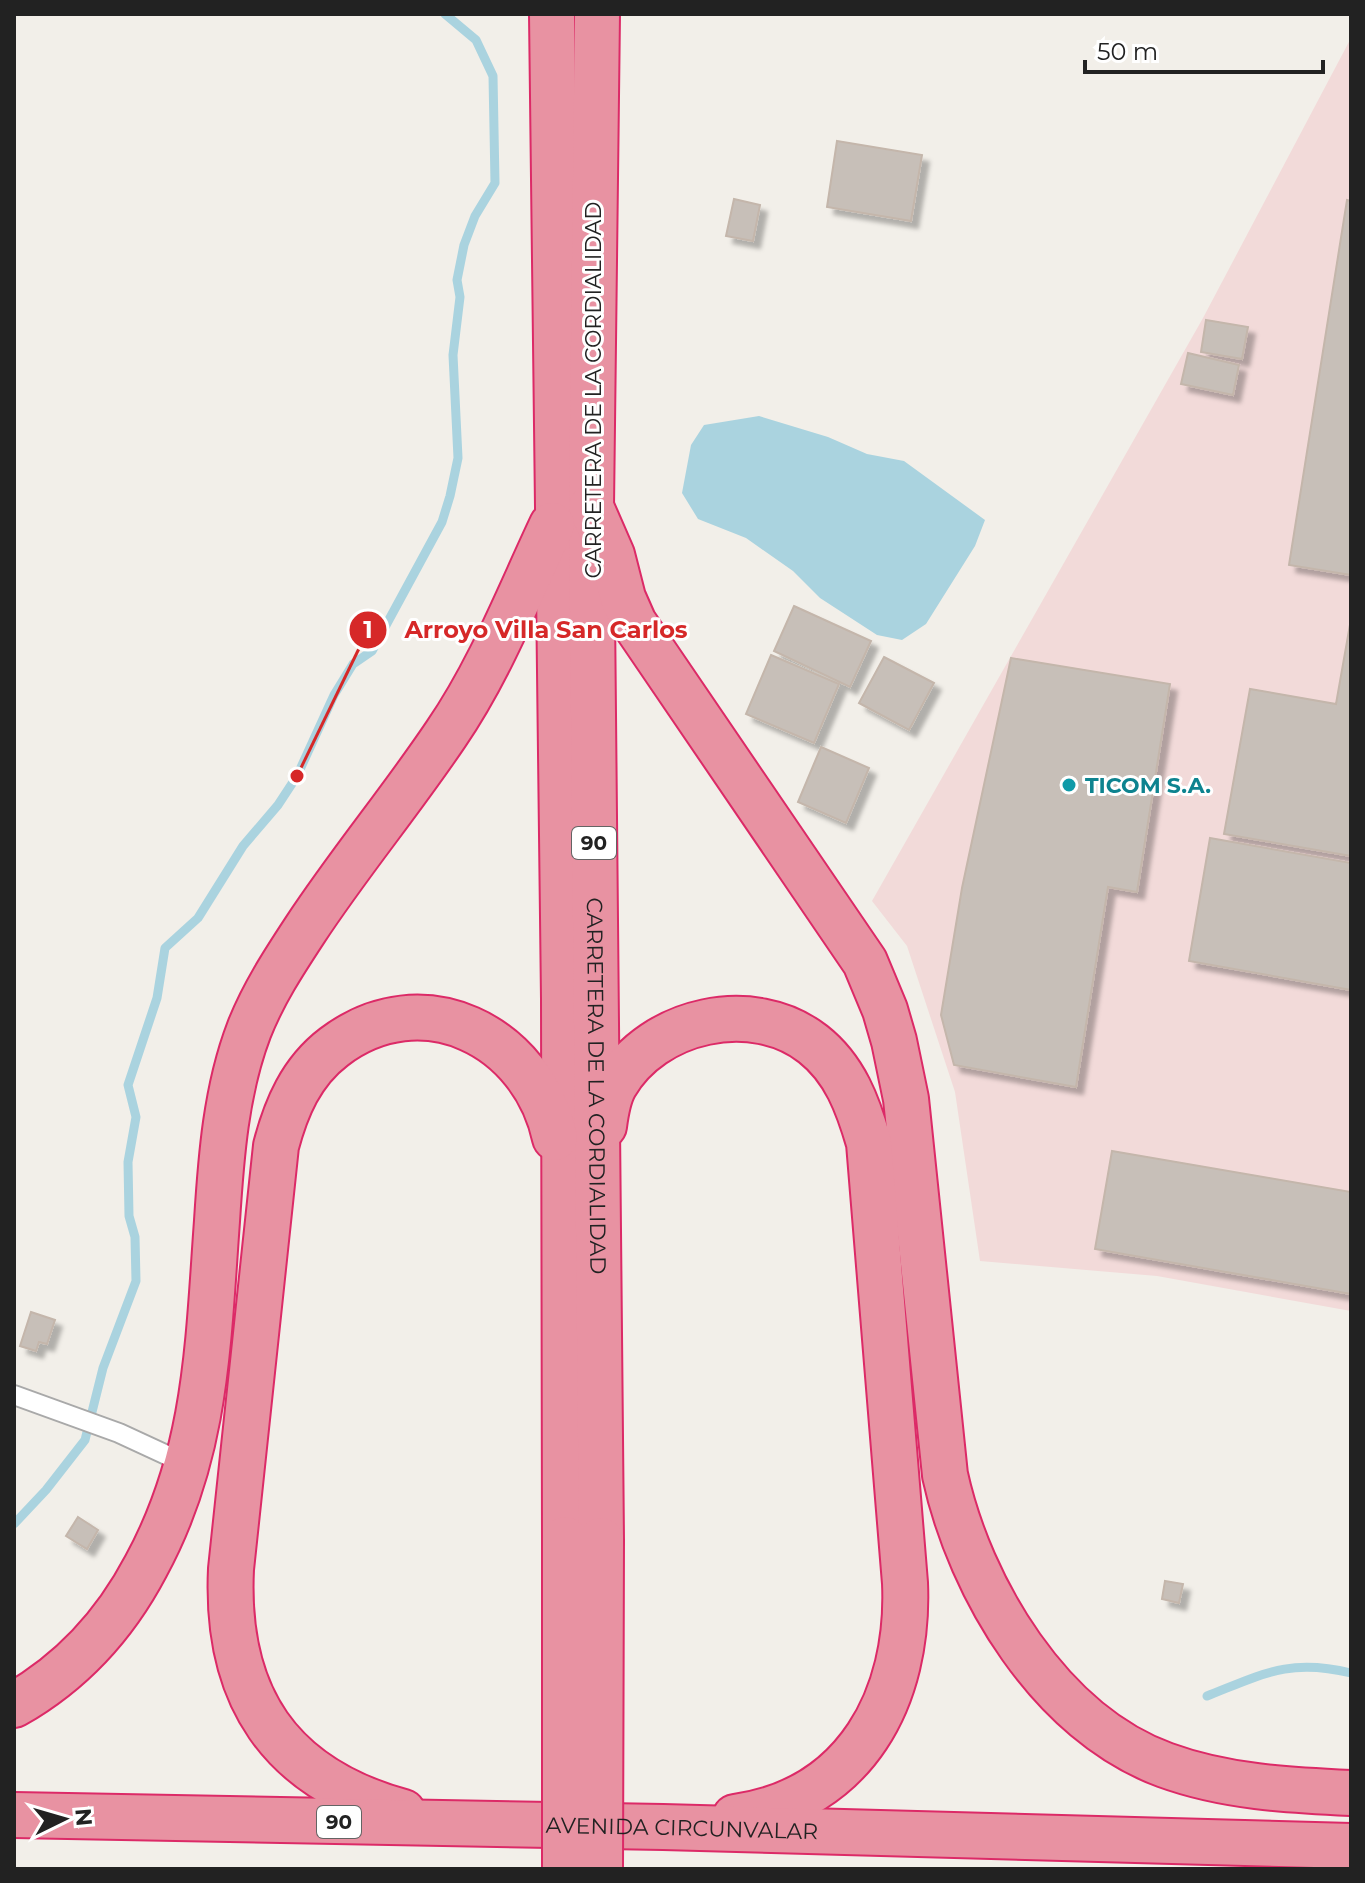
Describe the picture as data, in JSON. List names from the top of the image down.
{
  "streets": {
    "highway": ["CARRETERA DE LA CORDIALIDAD", "90", "AVENIDA CIRCUNVALAR"]
  },
  "places": ["Arroyo Villa San Carlos", "TICOM S.A."],
  "scale_bar": "50 m",
  "north": "right"
}
